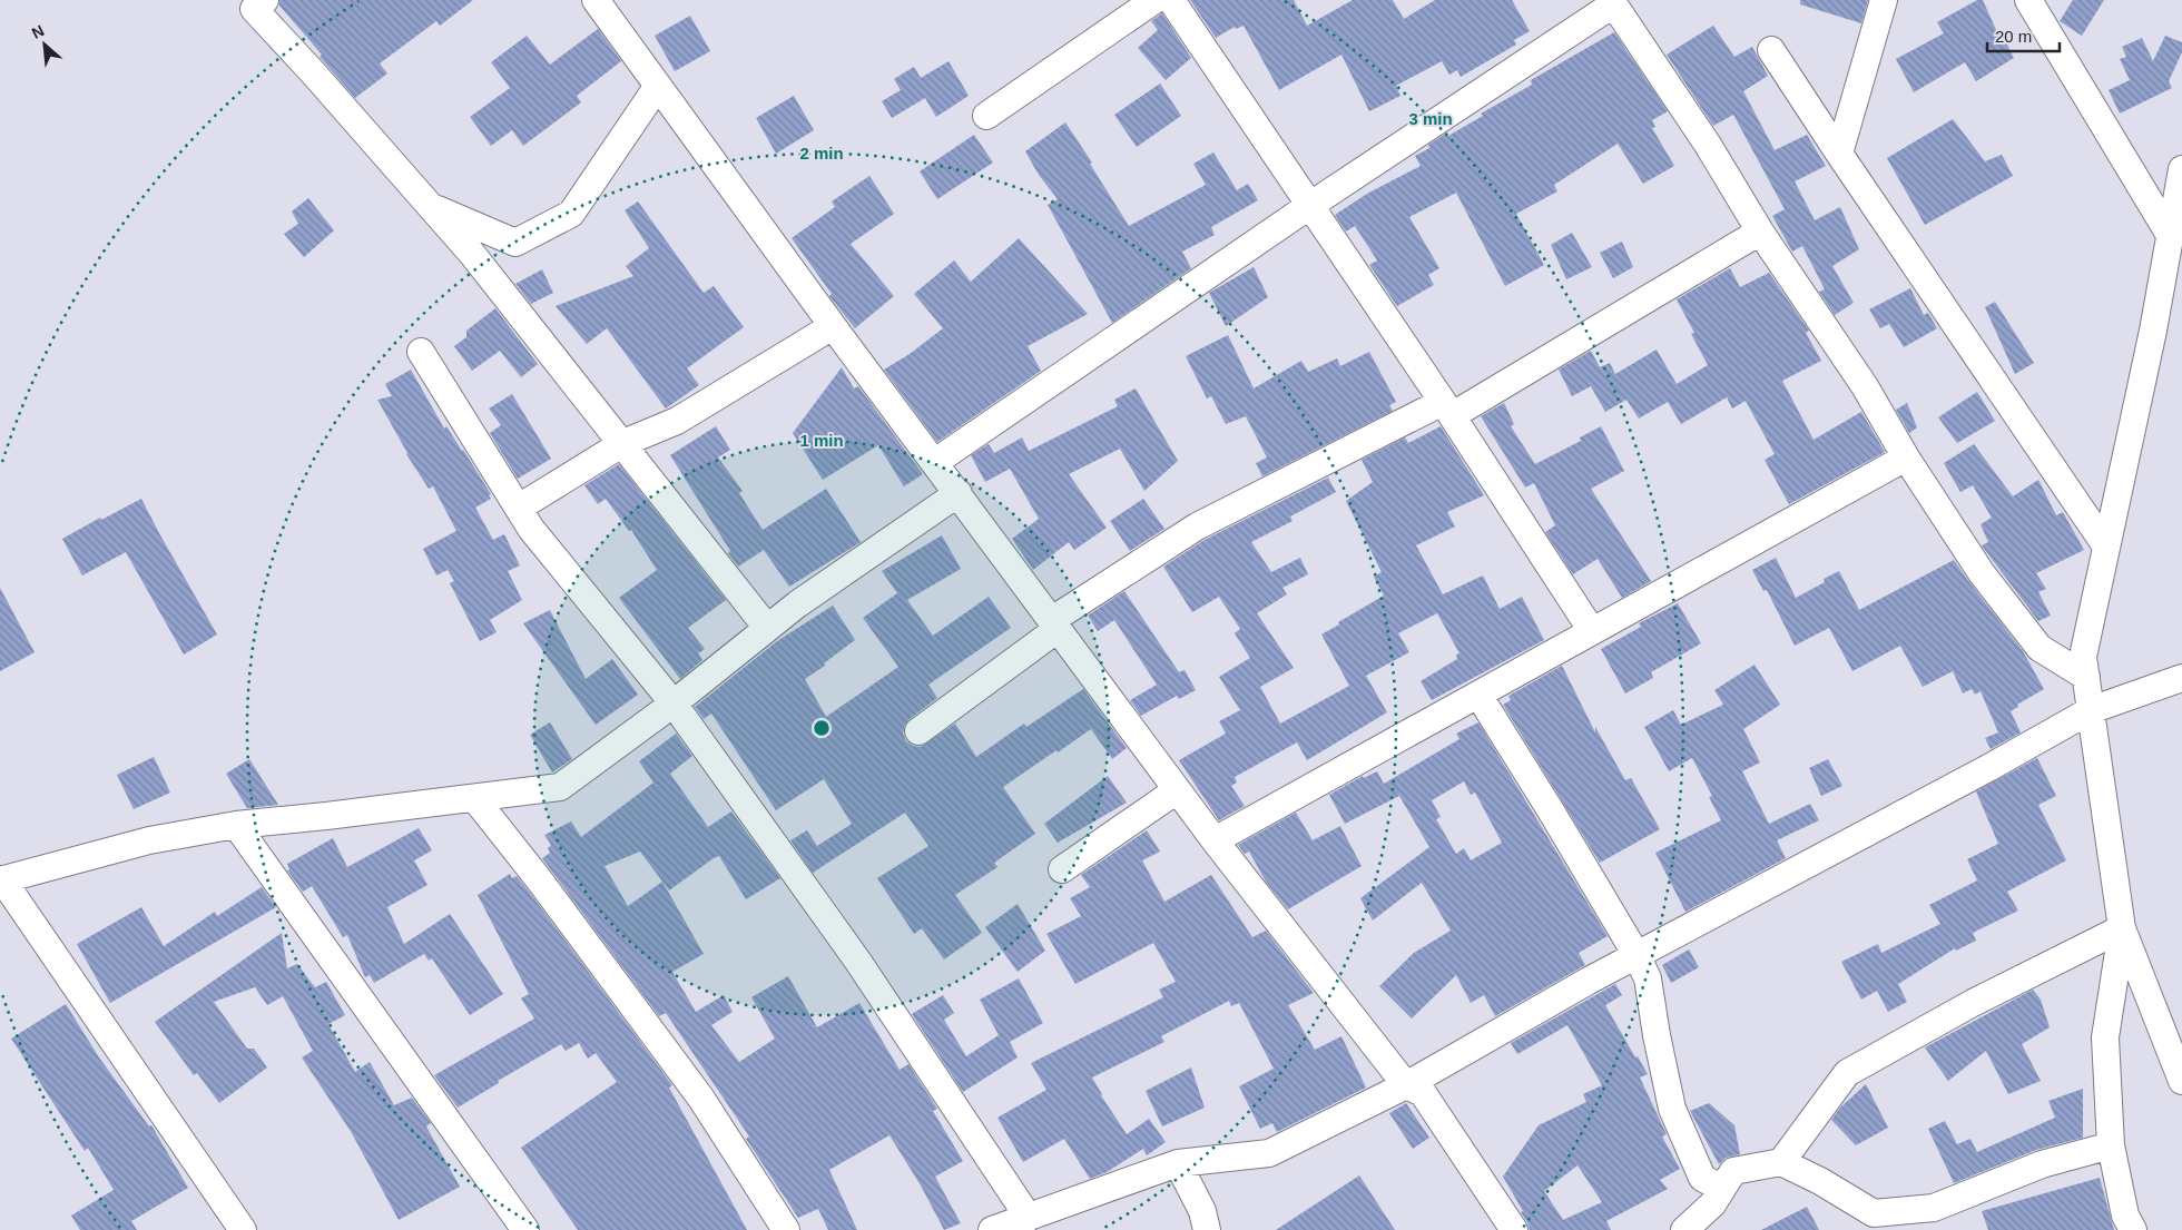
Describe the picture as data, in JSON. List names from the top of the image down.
{
  "scale_bar": "20 m",
  "north": "top left",
  "rings": ["3 min", "2 min", "1 min"]
}
